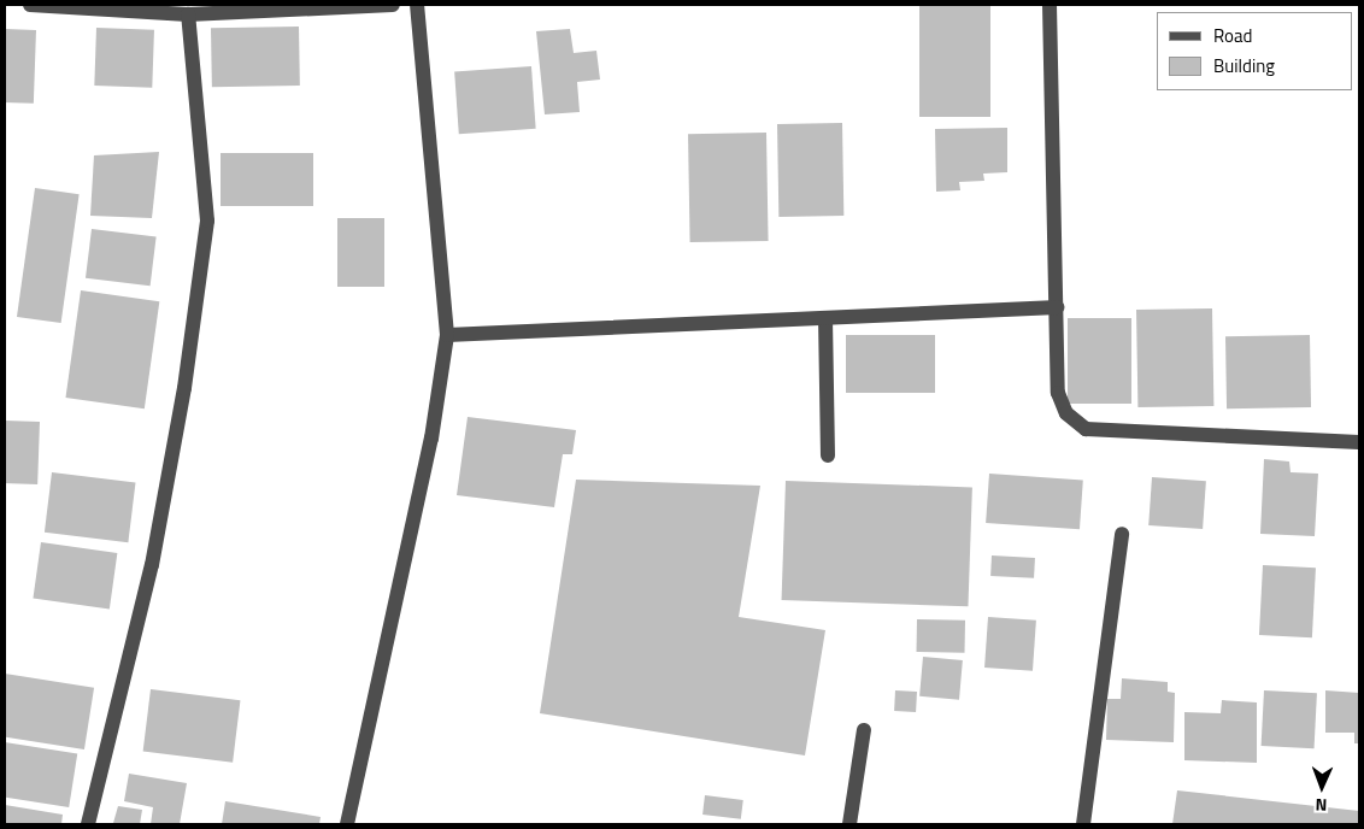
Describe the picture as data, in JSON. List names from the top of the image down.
{
  "legend": ["Road", "Building"],
  "north": "bottom"
}
